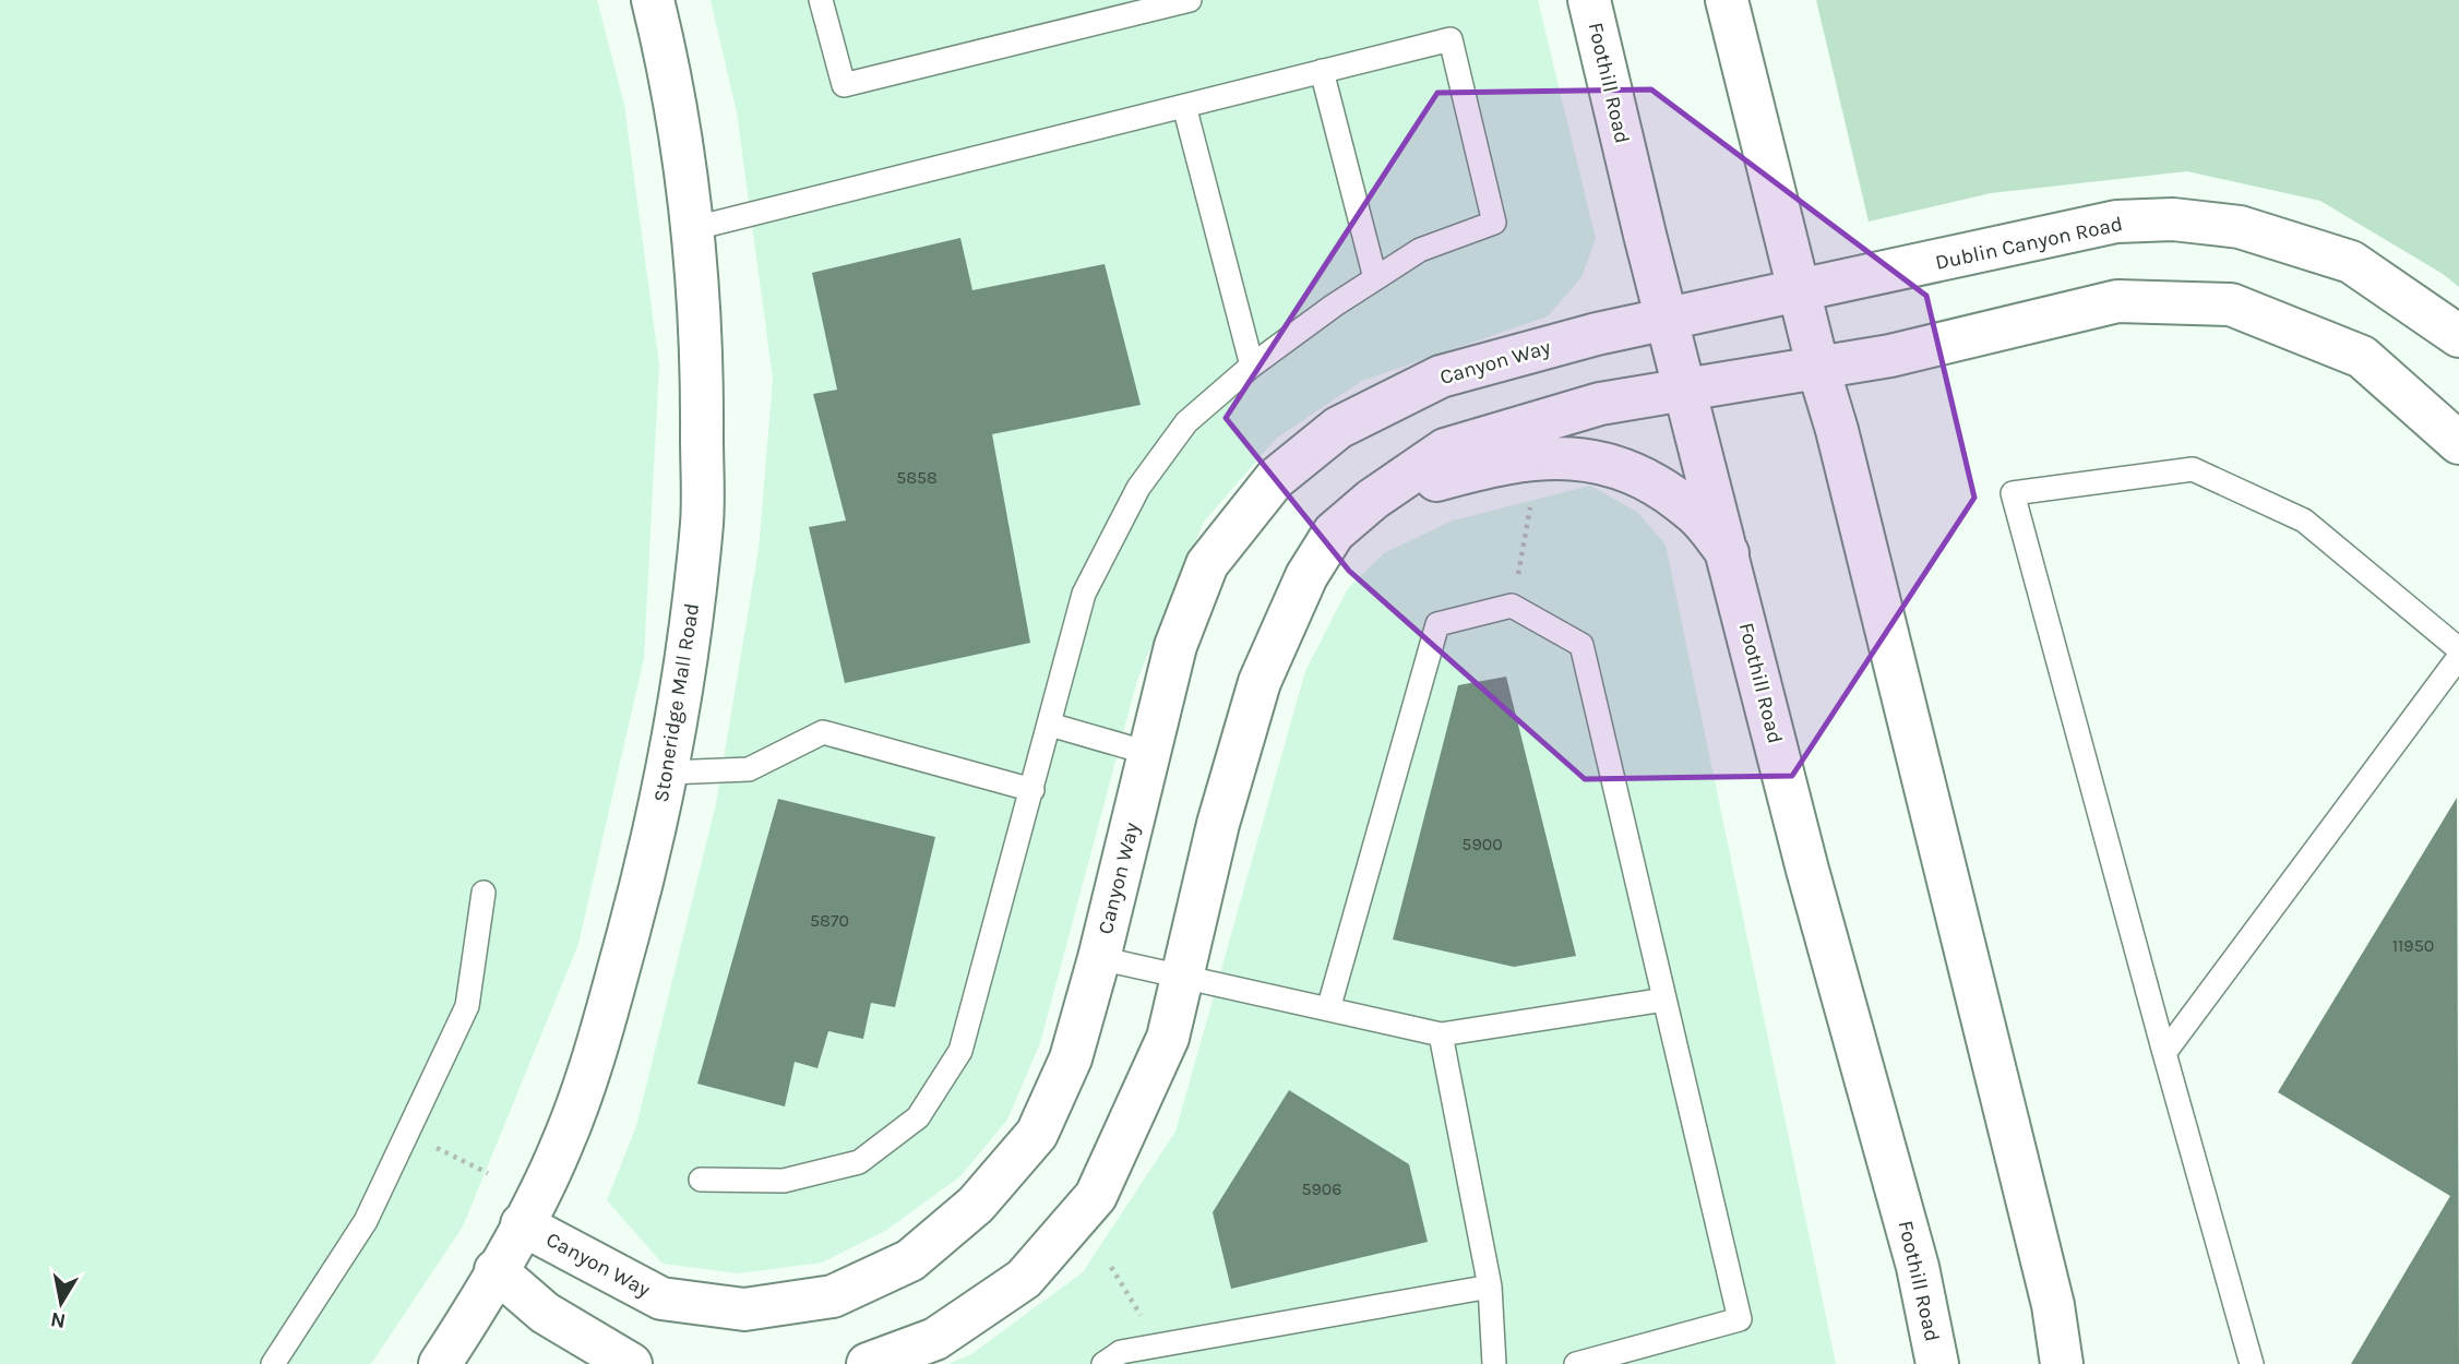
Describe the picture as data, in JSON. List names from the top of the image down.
{
  "streets": {
    "street": [
      "Foothill Road",
      "Dublin Canyon Road",
      "Canyon Way",
      "Stoneridge Mall Road"
    ]
  },
  "crossings": [
    ["Foothill Road", "Dublin Canyon Road"],
    ["Foothill Road", "Canyon Way"],
    ["Dublin Canyon Road", "Canyon Way"],
    ["Canyon Way", "Stoneridge Mall Road"]
  ],
  "house_numbers": [
    "5858",
    "5900",
    "5870",
    "11950",
    "5906"
  ],
  "north": "bottom"
}
